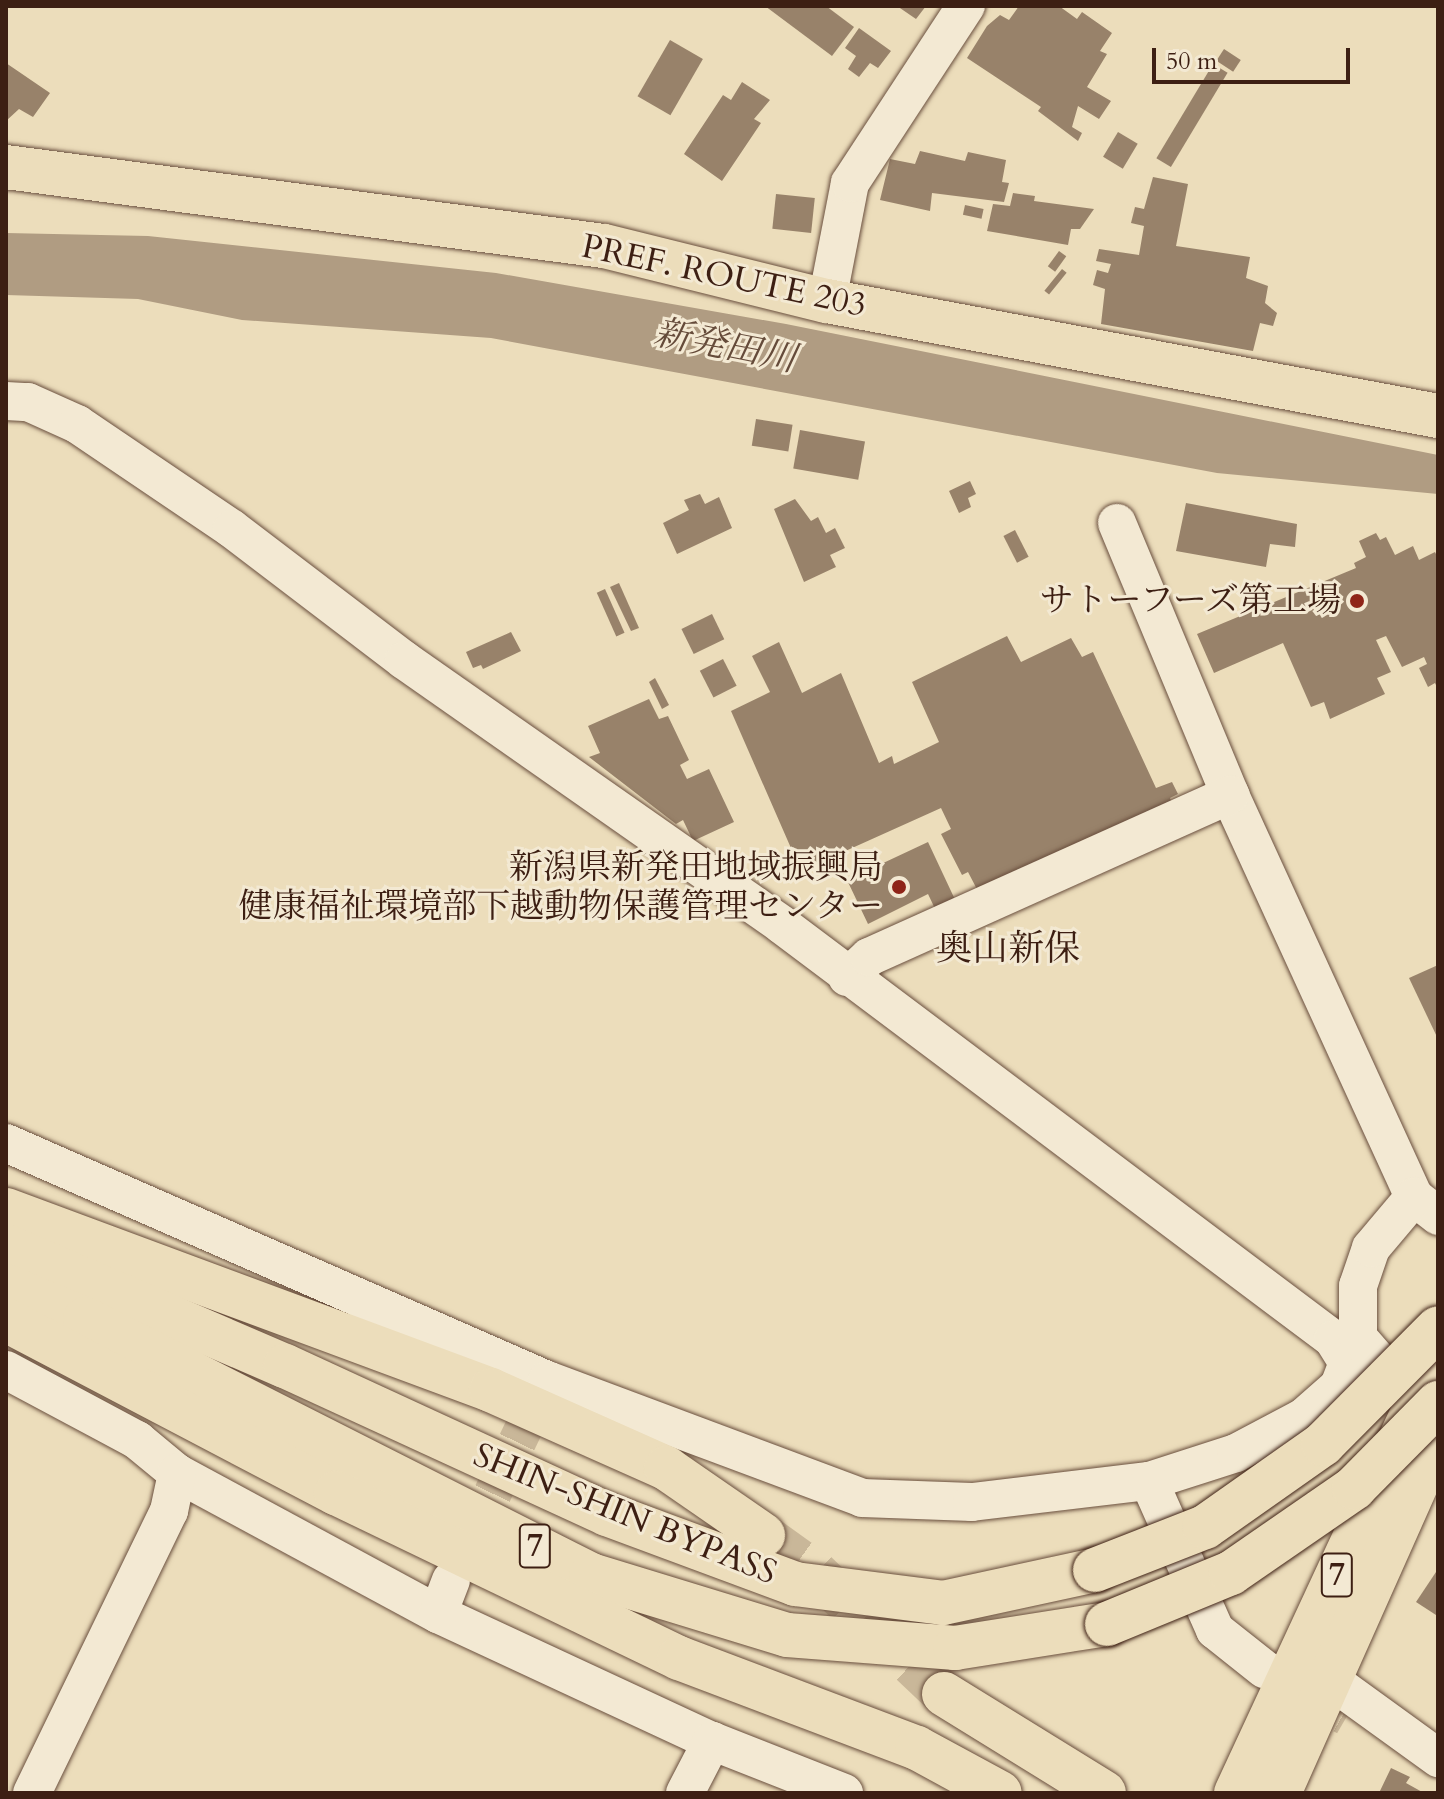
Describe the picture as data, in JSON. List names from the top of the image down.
{
  "streets": {
    "main road": ["PREF. ROUTE 203", "SHIN-SHIN BYPASS", "7"]
  },
  "crossings": [
    ["SHIN-SHIN BYPASS", "7"]
  ],
  "districts": ["奥山新保"],
  "water": ["新発田川"],
  "places": ["サトーフーズ第工場", "新潟県新発田地域振興局 健康福祉環境部下越動物保護管理センター"],
  "scale_bar": "50 m"
}
